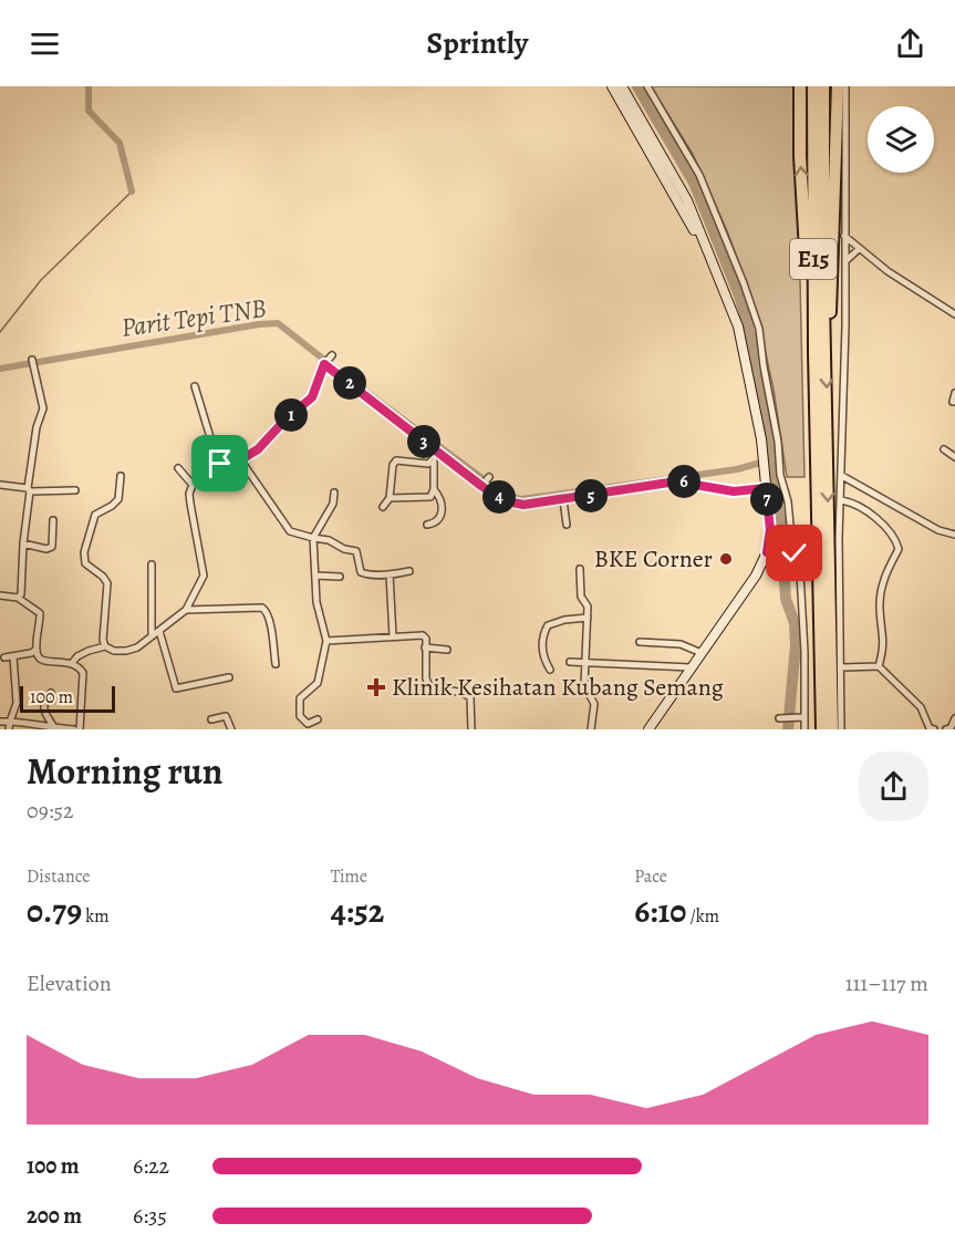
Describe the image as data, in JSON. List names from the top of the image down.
{
  "streets": {
    "highway": ["E15"]
  },
  "water": ["Parit Tepi TNB"],
  "places": {
    "other": ["BKE Corner"],
    "health": ["Klinik Kesihatan Kubang Semang"]
  },
  "scale_bar": "100 m",
  "page": {
    "header": "Sprintly",
    "pins": [
      "2",
      "1",
      "3",
      "6",
      "5",
      "4",
      "7"
    ],
    "scale": "100 m",
    "heading": ["Morning run", "09:52"],
    "stats": [
      ["Distance", "0.79 km"],
      ["Time", "4:52"],
      ["Pace", "6:10 /km"]
    ],
    "chart": ["Elevation", "111–117 m"],
    "list": [
      {
        "name": "100 m",
        "note": "6:22"
      },
      {
        "name": "200 m",
        "note": "6:35"
      }
    ]
  }
}
